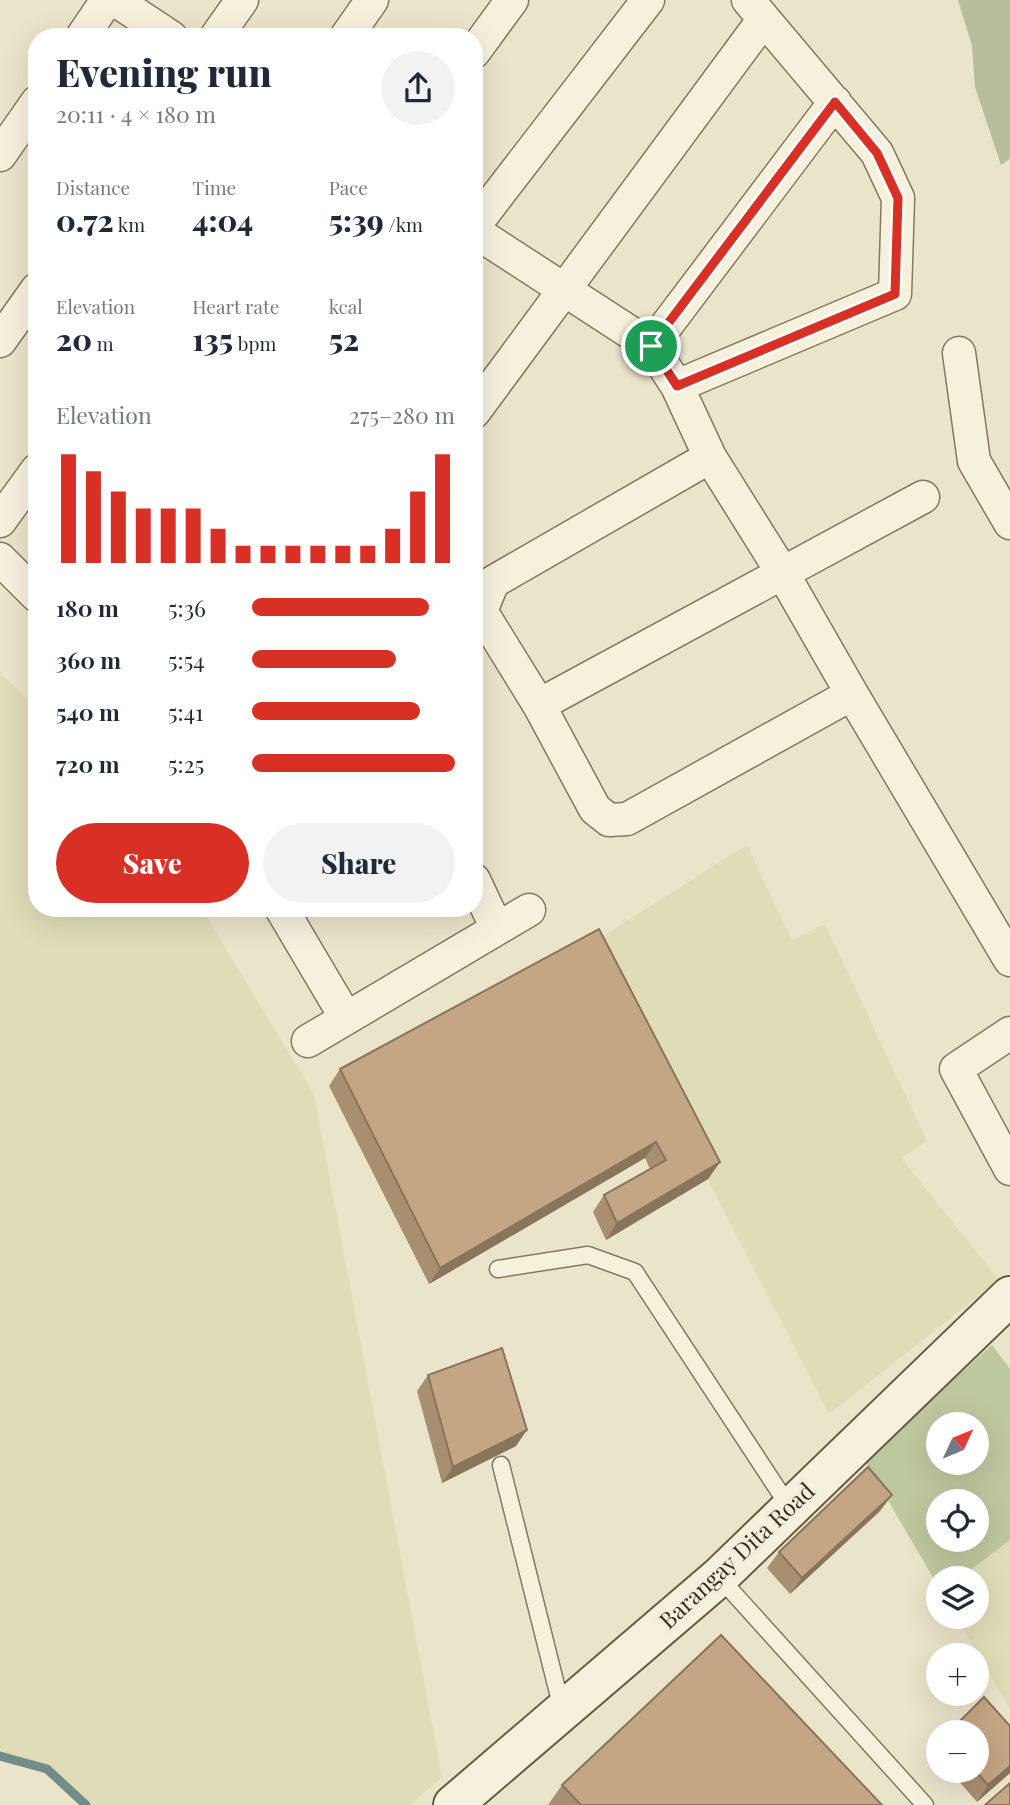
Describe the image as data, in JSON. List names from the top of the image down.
{
  "streets": {
    "street": ["Barangay Dita Road"]
  },
  "north": "top right",
  "page": {
    "heading": ["Evening run", "20:11 · 4 × 180 m"],
    "stats": [
      ["Distance", "0.72 km"],
      ["Time", "4:04"],
      ["Pace", "5:39 /km"],
      ["Elevation", "20 m"],
      ["Heart rate", "135 bpm"],
      ["kcal", "52"]
    ],
    "chart": ["Elevation", "275–280 m"],
    "list": [
      {
        "name": "180 m",
        "note": "5:36"
      },
      {
        "name": "360 m",
        "note": "5:54"
      },
      {
        "name": "540 m",
        "note": "5:41"
      },
      {
        "name": "720 m",
        "note": "5:25"
      }
    ],
    "buttons": ["Save", "Share"],
    "map_buttons": ["+", "−"]
  }
}
